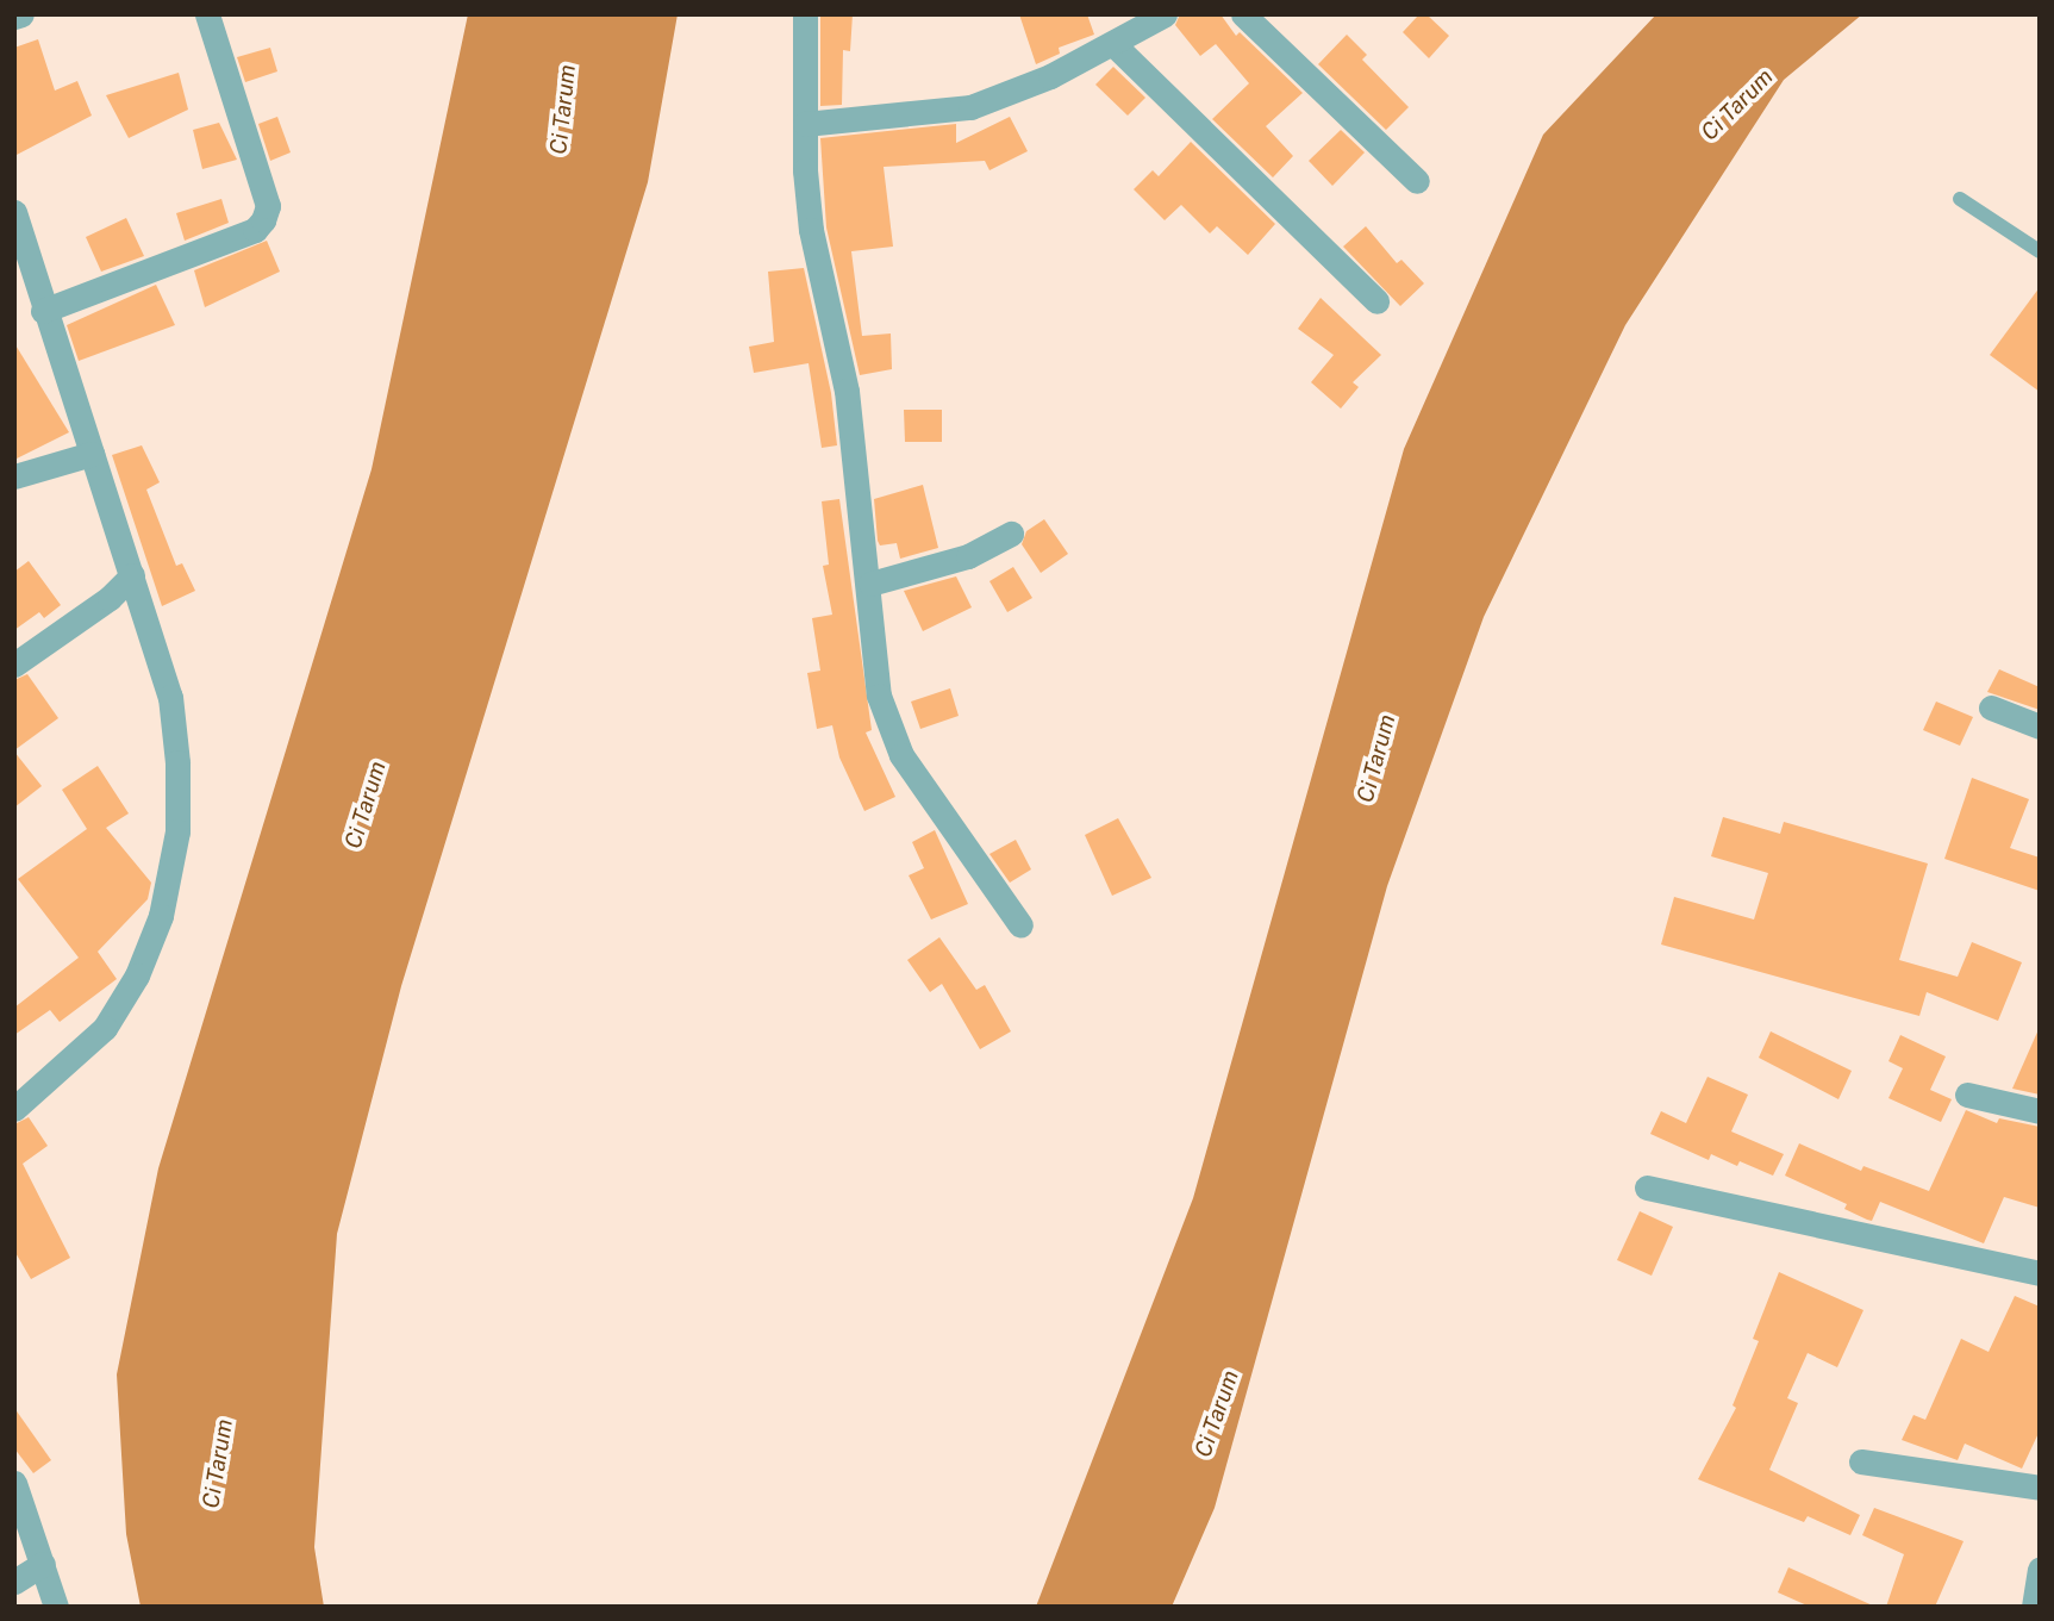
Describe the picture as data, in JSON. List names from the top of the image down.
{
  "water": ["Ci Tarum"]
}
